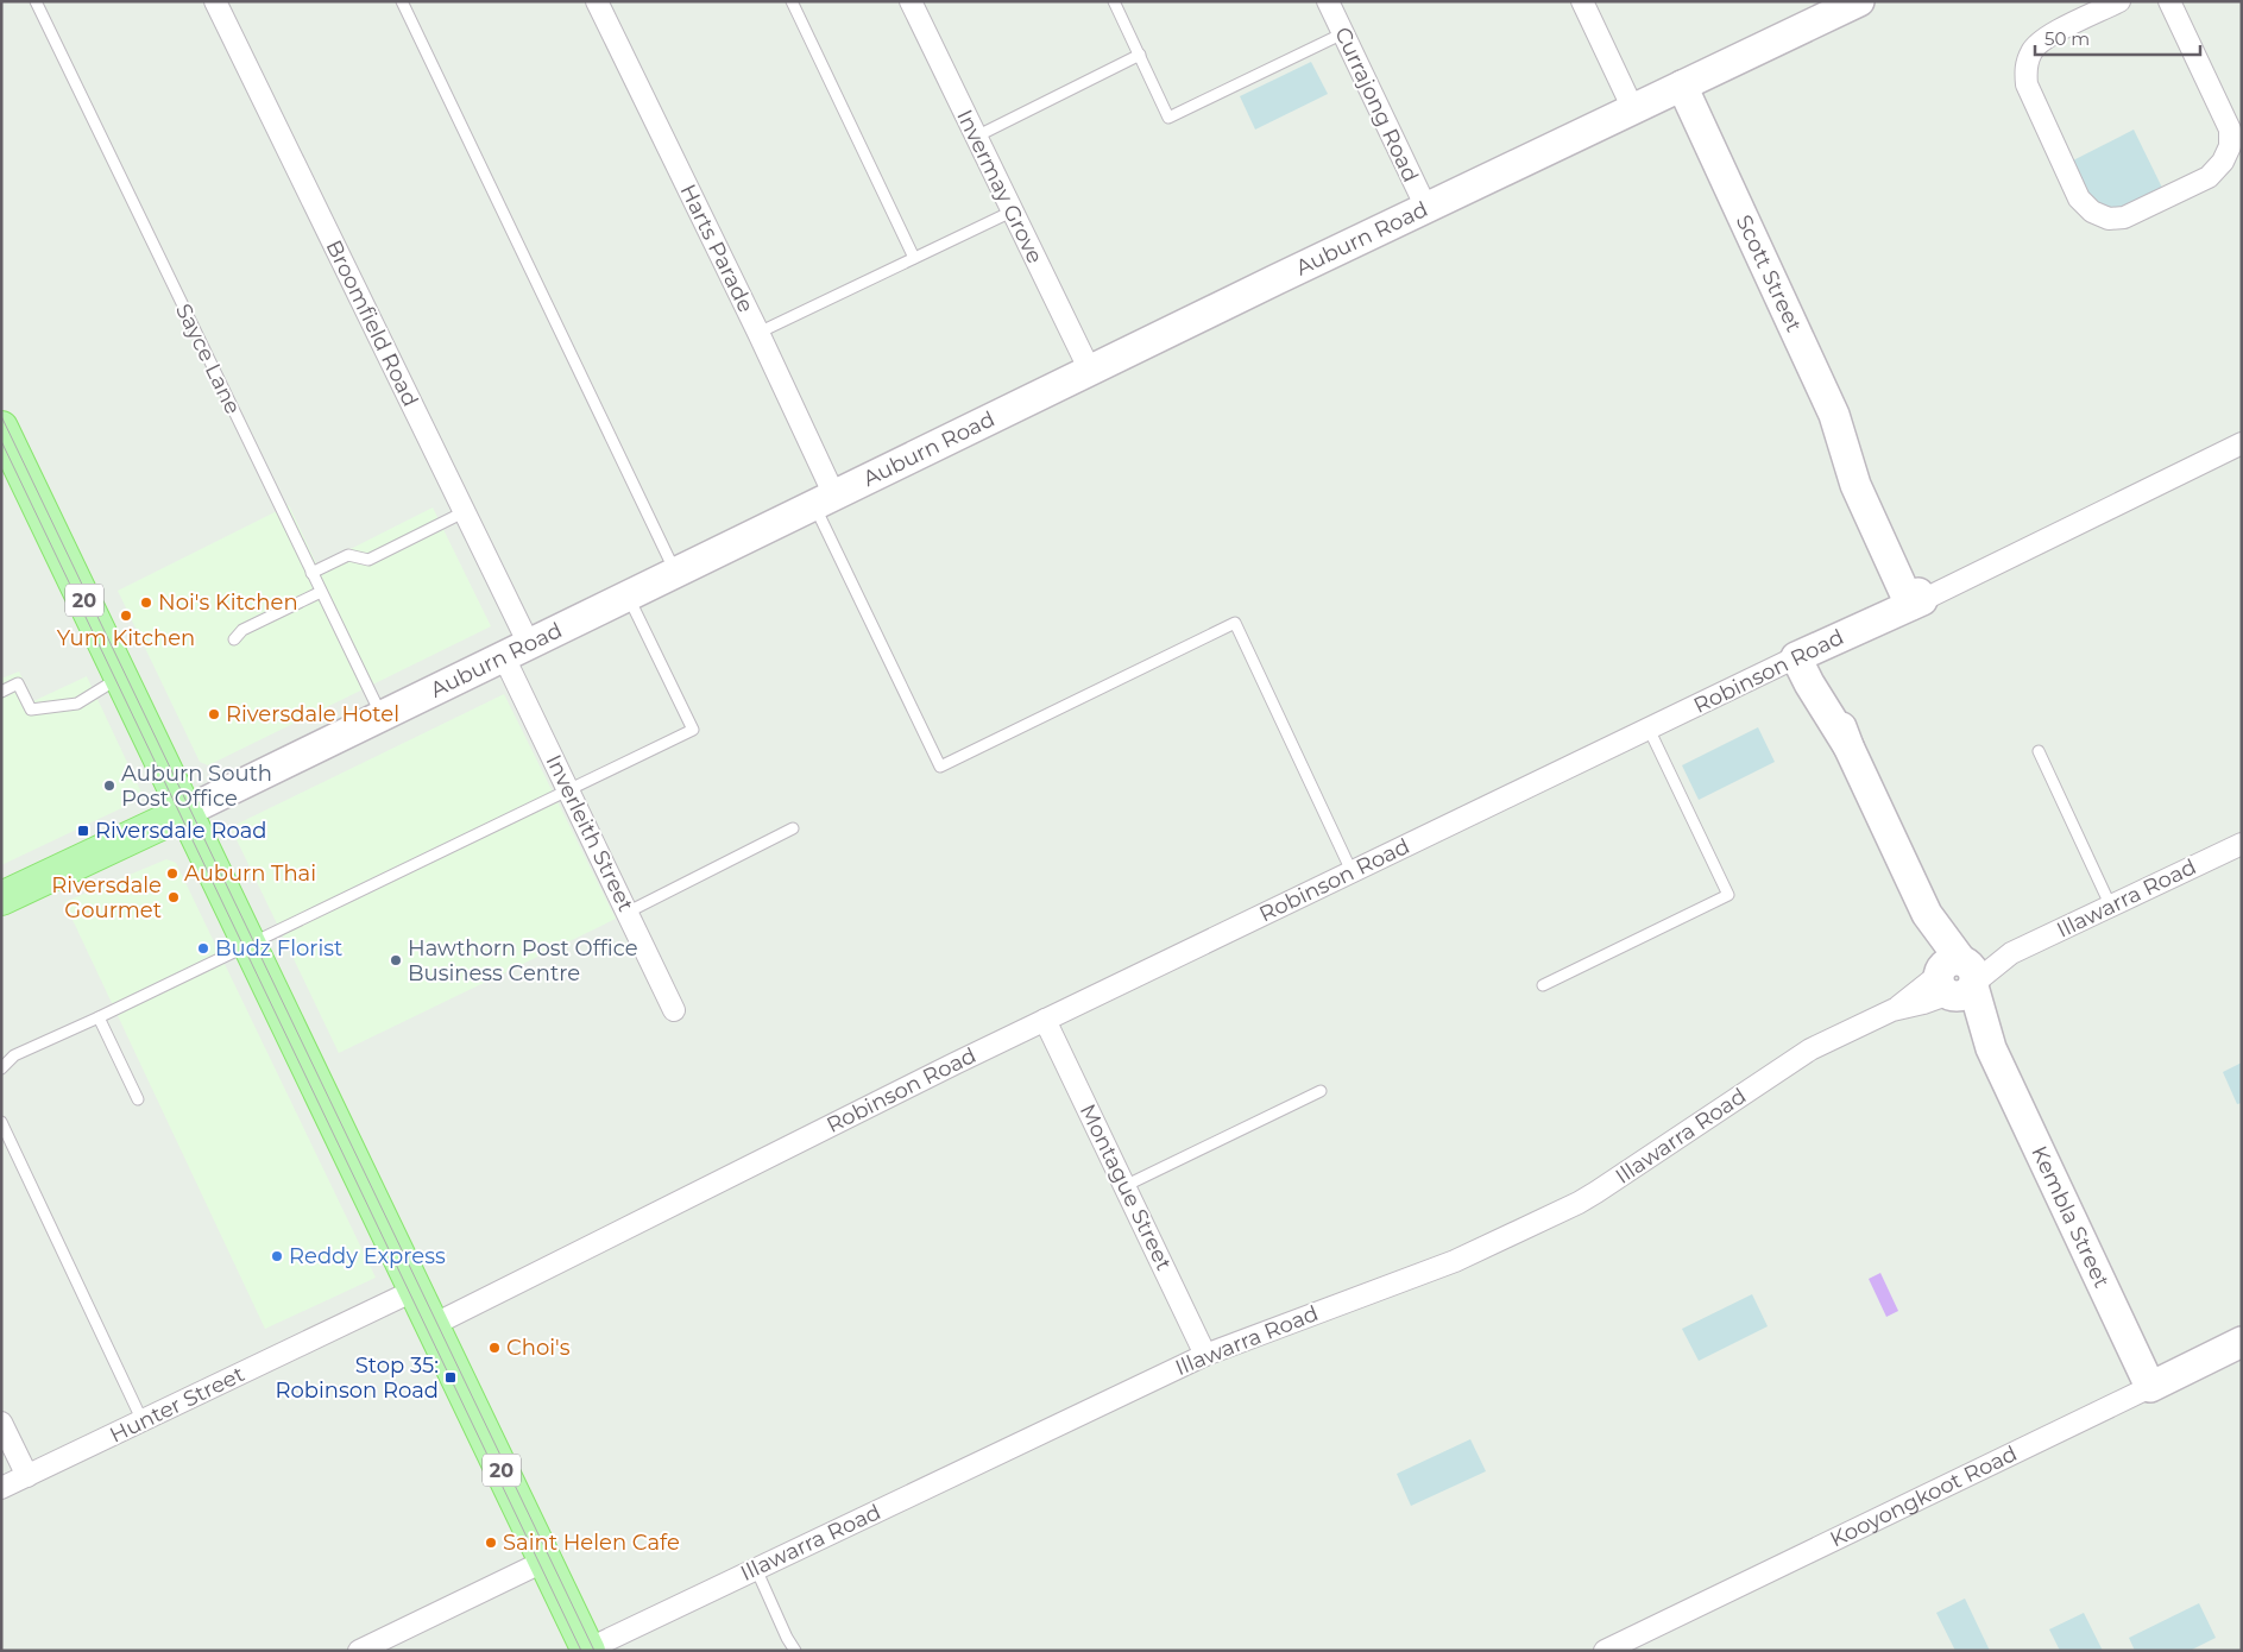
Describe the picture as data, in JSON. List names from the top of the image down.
{
  "streets": {
    "main road": [
      "Auburn Road",
      "Scott Street",
      "20",
      "Robinson Road",
      "Kembla Street",
      "Kooyongkoot Road"
    ],
    "street": [
      "Currajong Road",
      "Invermay Grove",
      "Harts Parade",
      "Broomfield Road",
      "Inverleith Street",
      "Illawarra Road",
      "Montague Street",
      "Hunter Street"
    ],
    "lane": ["Sayce Lane"]
  },
  "crossings": [
    ["Currajong Road", "Auburn Road"],
    ["Invermay Grove", "Auburn Road"],
    ["Auburn Road", "Harts Parade"],
    ["Auburn Road", "Scott Street"],
    ["Auburn Road", "Broomfield Road"],
    ["Auburn Road", "Sayce Lane"],
    ["Auburn Road", "20"],
    ["Auburn Road", "Inverleith Street"],
    ["Scott Street", "Robinson Road"],
    ["Broomfield Road", "Inverleith Street"],
    ["20", "Robinson Road"],
    ["20", "Illawarra Road"],
    ["20", "Hunter Street"],
    ["Robinson Road", "Montague Street"],
    ["Robinson Road", "Kembla Street"],
    ["Illawarra Road", "Montague Street"],
    ["Illawarra Road", "Kembla Street"],
    ["Kembla Street", "Kooyongkoot Road"]
  ],
  "places": {
    "other": [
      "Noi's Kitchen",
      "Yum Kitchen",
      "Riversdale Hotel",
      "Auburn South Post Office",
      "Auburn Thai",
      "Riversdale Gourmet",
      "Budz Florist",
      "Hawthorn Post Office Business Centre",
      "Reddy Express",
      "Choi's",
      "Saint Helen Cafe"
    ],
    "transit": ["Riversdale Road", "Stop 35: Robinson Road"]
  },
  "scale_bar": "50 m"
}
